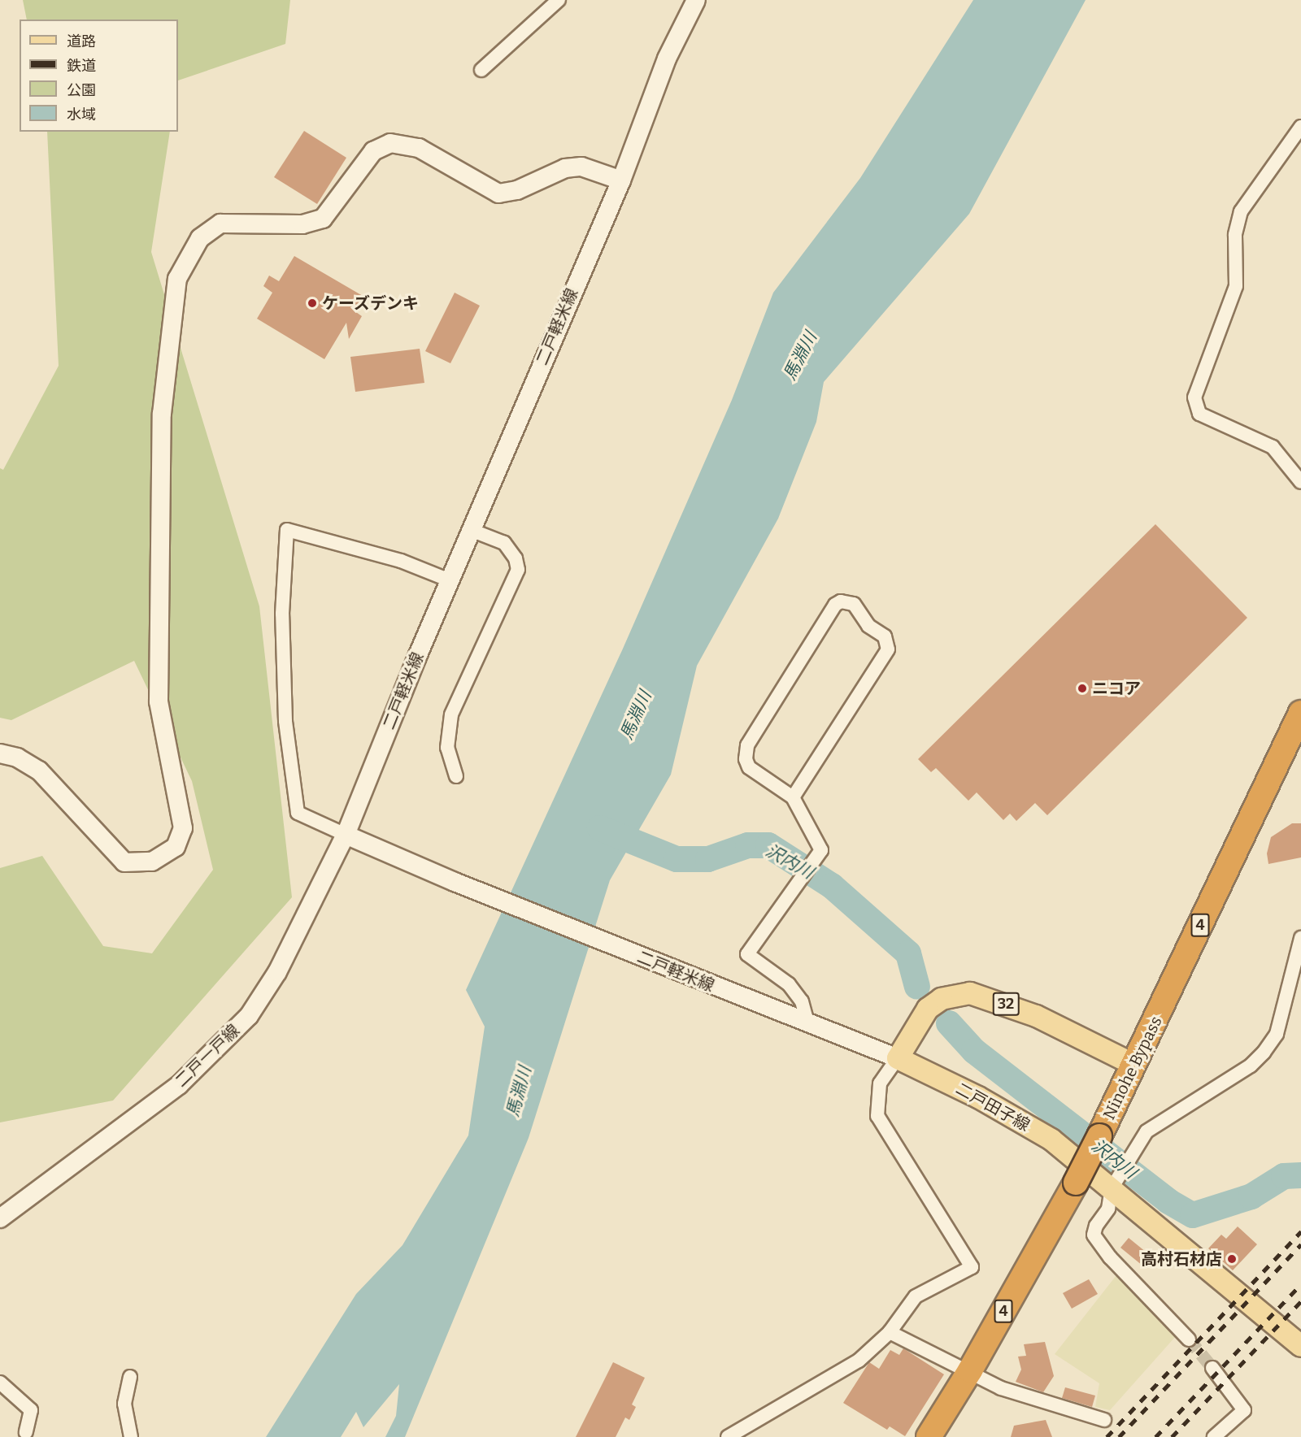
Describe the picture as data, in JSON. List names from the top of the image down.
{
  "streets": {
    "highway": ["4", "Ninohe Bypass"],
    "main road": [
      "二戸軽米線",
      "32",
      "二戸一戸線",
      "二戸田子線"
    ]
  },
  "crossings": [
    ["二戸軽米線", "32"],
    ["二戸軽米線", "二戸一戸線"],
    ["二戸軽米線", "二戸田子線"],
    ["32", "Ninohe Bypass"],
    ["32", "二戸田子線"]
  ],
  "water": ["馬淵川", "沢内川"],
  "places": ["ケーズデンキ", "ニコア", "高村石材店"],
  "legend": [
    "道路",
    "鉄道",
    "公園",
    "水域"
  ]
}
